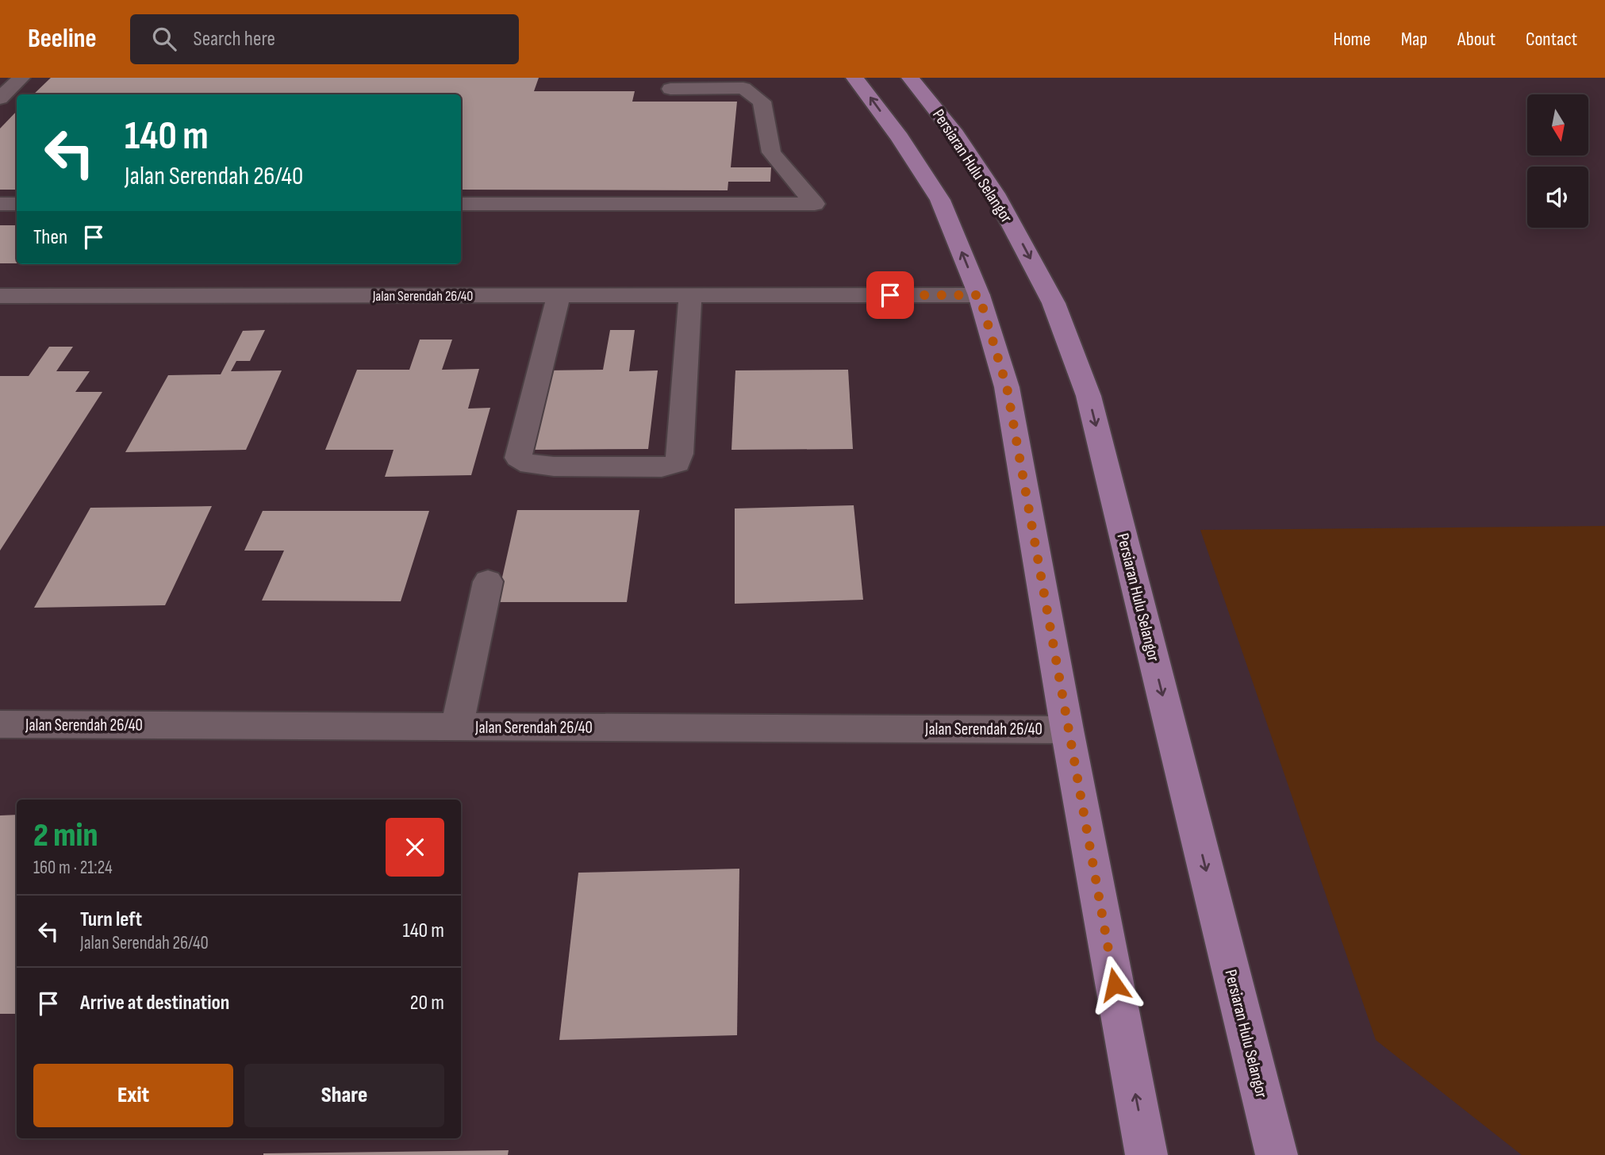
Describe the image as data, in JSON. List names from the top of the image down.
{
  "streets": {
    "main road": ["Persiaran Hulu Selangor"],
    "street": ["Jalan Serendah 26/40"]
  },
  "north": "bottom",
  "page": {
    "header": "Beeline",
    "search": "Search here",
    "nav": [
      "Home",
      "Map",
      "About",
      "Contact"
    ],
    "turn": ["140 m", "Jalan Serendah 26/40"],
    "then": "Then",
    "heading": ["2 min", "160 m · 21:24"],
    "list": [
      {
        "name": "Turn left",
        "note": "Jalan Serendah 26/40",
        "value": "140 m"
      },
      {
        "name": "Arrive at destination",
        "value": "20 m"
      }
    ],
    "buttons": ["Exit", "Share"]
  }
}
